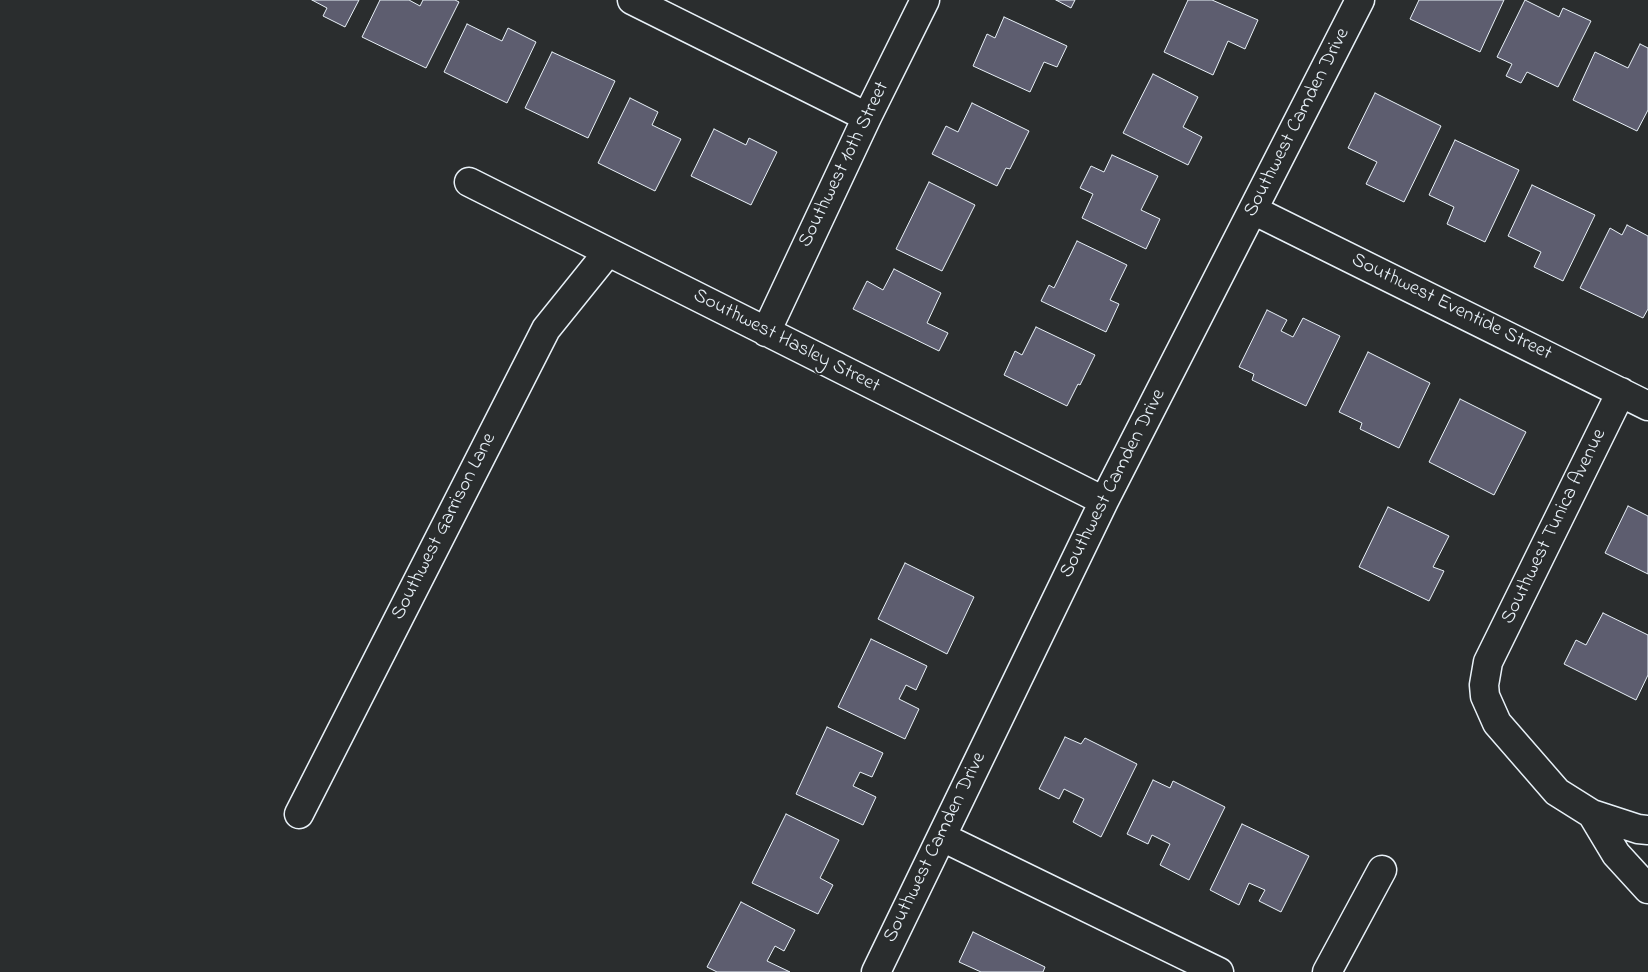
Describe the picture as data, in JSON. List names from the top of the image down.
{
  "streets": {
    "street": [
      "Southwest Camden Drive",
      "Southwest 10th Street",
      "Southwest Eventide Street",
      "Southwest Hasley Street",
      "Southwest Garrison Lane",
      "Southwest Tunica Avenue"
    ]
  },
  "crossings": [
    ["Southwest Camden Drive", "Southwest Eventide Street"],
    ["Southwest Camden Drive", "Southwest Hasley Street"],
    ["Southwest 10th Street", "Southwest Hasley Street"],
    ["Southwest Eventide Street", "Southwest Tunica Avenue"],
    ["Southwest Hasley Street", "Southwest Garrison Lane"]
  ]
}
